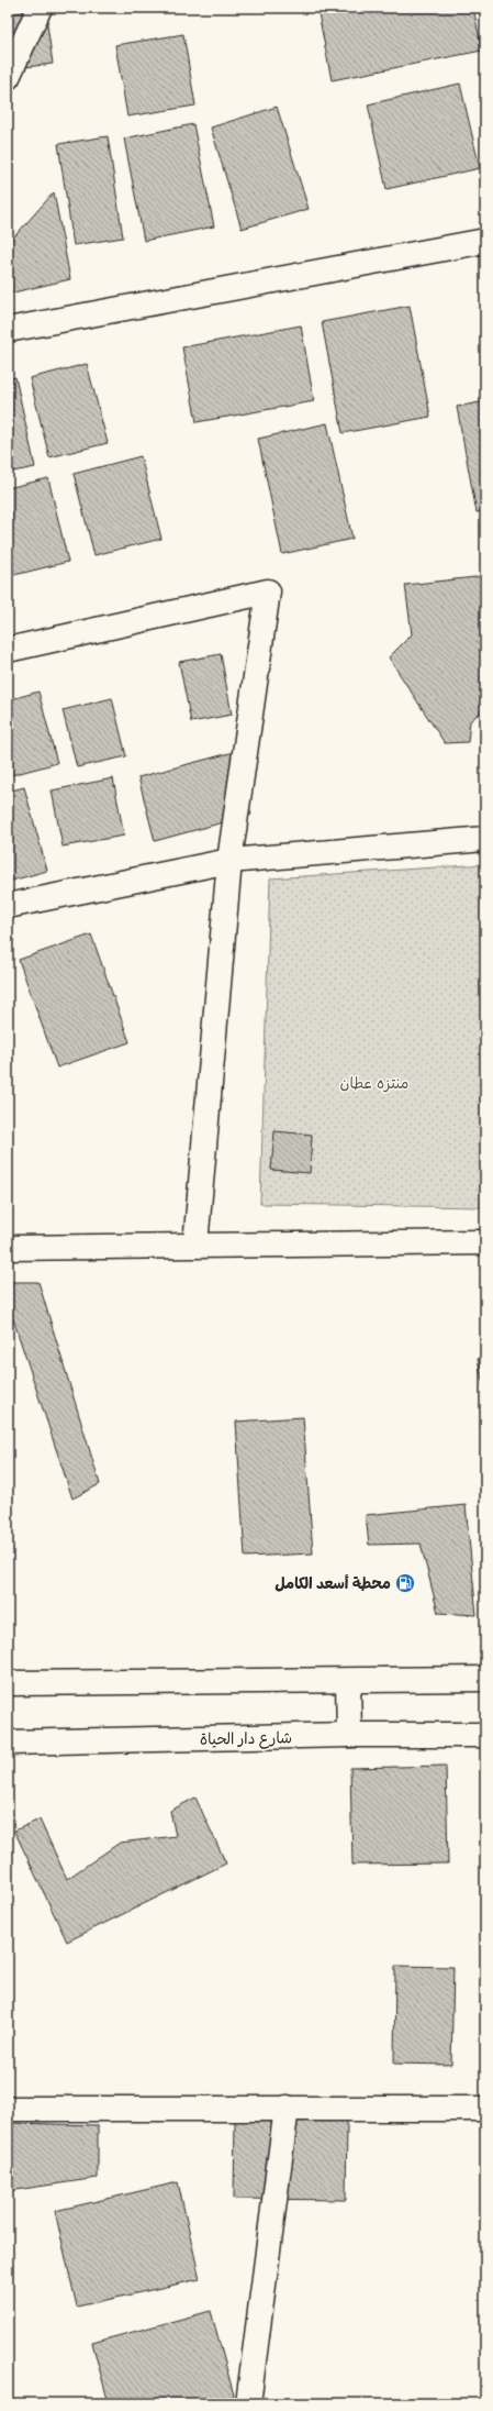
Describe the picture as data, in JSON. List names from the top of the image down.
{
  "streets": {
    "street": ["شارع دار الحياة"]
  },
  "parks": ["منتزه عطان"],
  "places": {
    "fuel station": ["محطة أسعد الكامل"]
  }
}
